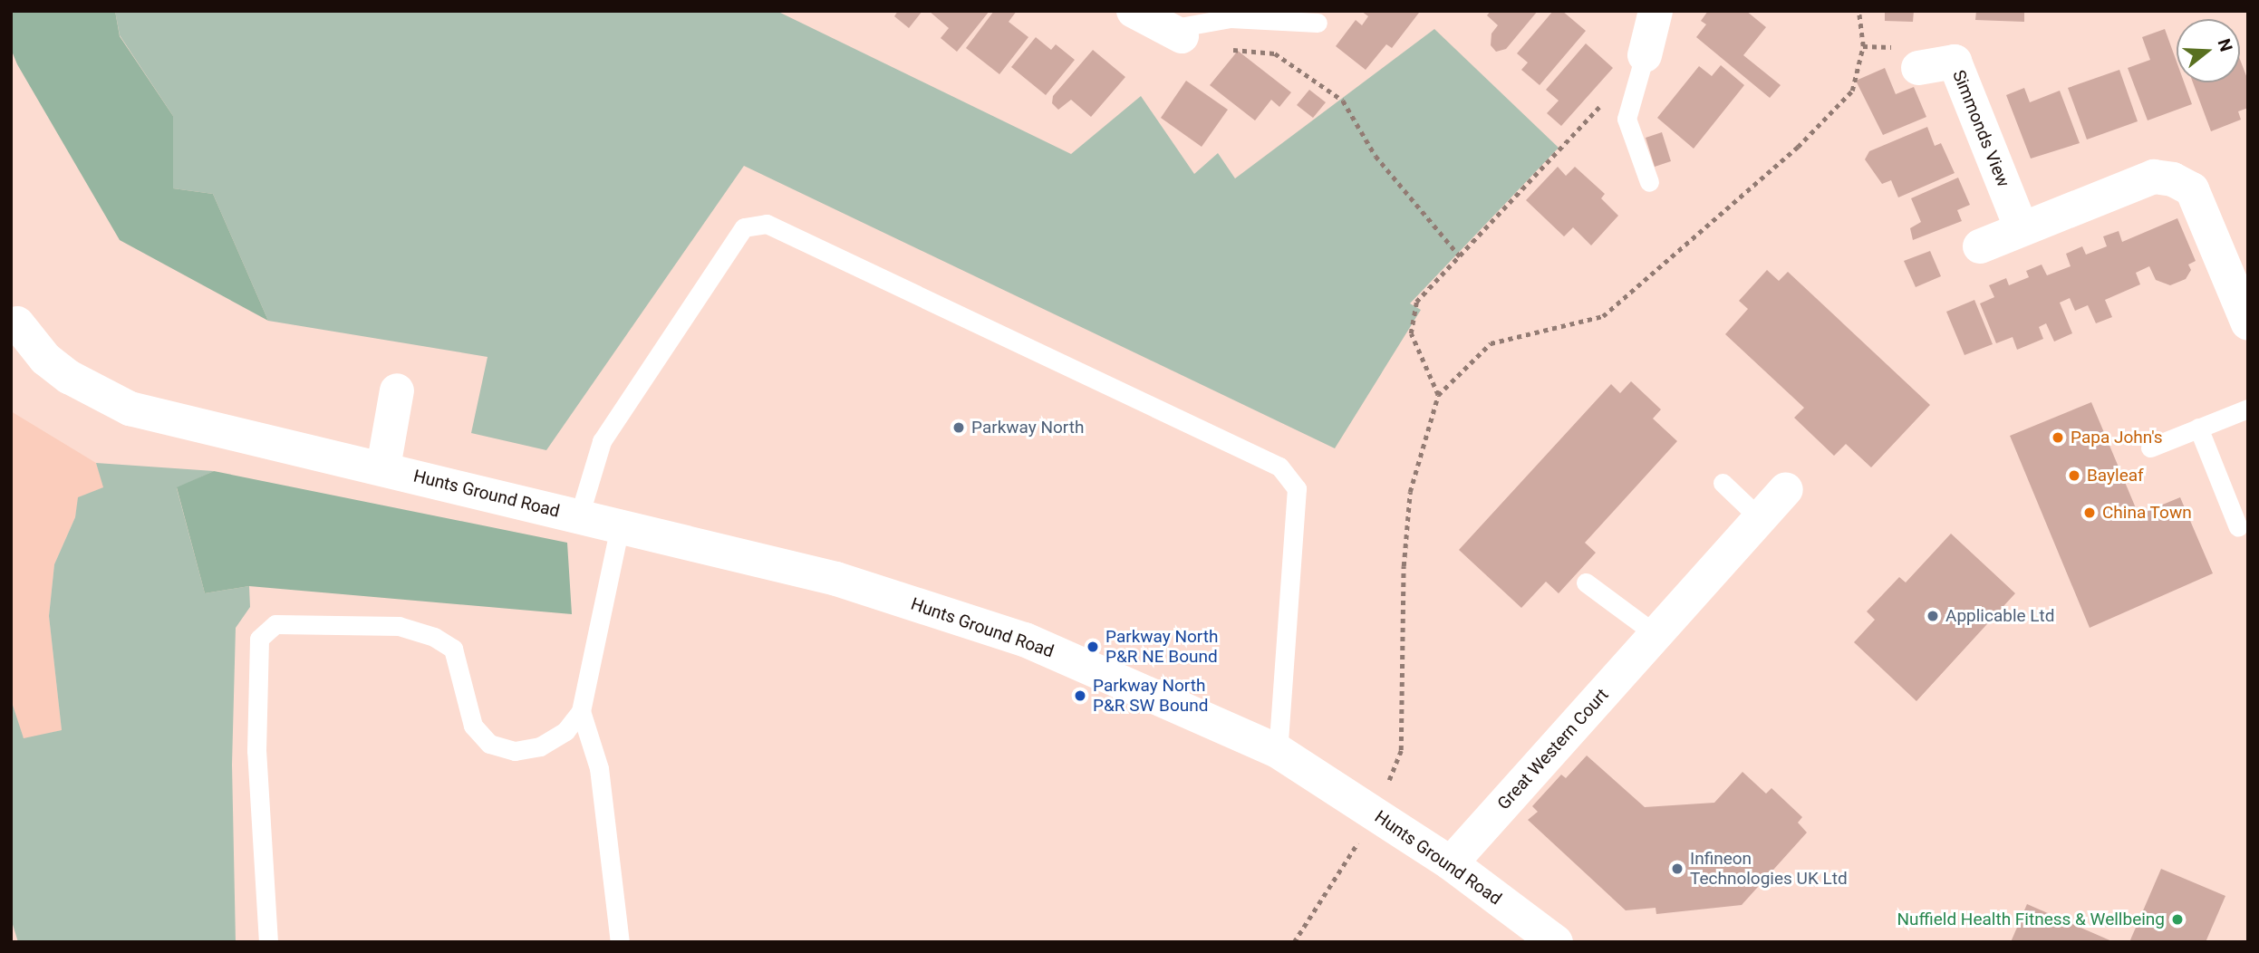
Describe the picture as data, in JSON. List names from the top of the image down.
{
  "streets": {
    "street": ["Simmonds View", "Hunts Ground Road", "Great Western Court"]
  },
  "crossings": [
    ["Hunts Ground Road", "Great Western Court"]
  ],
  "places": [
    "Parkway North",
    "Papa John's",
    "Bayleaf",
    "China Town",
    "Applicable Ltd",
    "Parkway North P&R NE Bound",
    "Parkway North P&R SW Bound",
    "Infineon Technologies UK Ltd",
    "Nuffield Health Fitness & Wellbeing"
  ],
  "north": "right"
}
